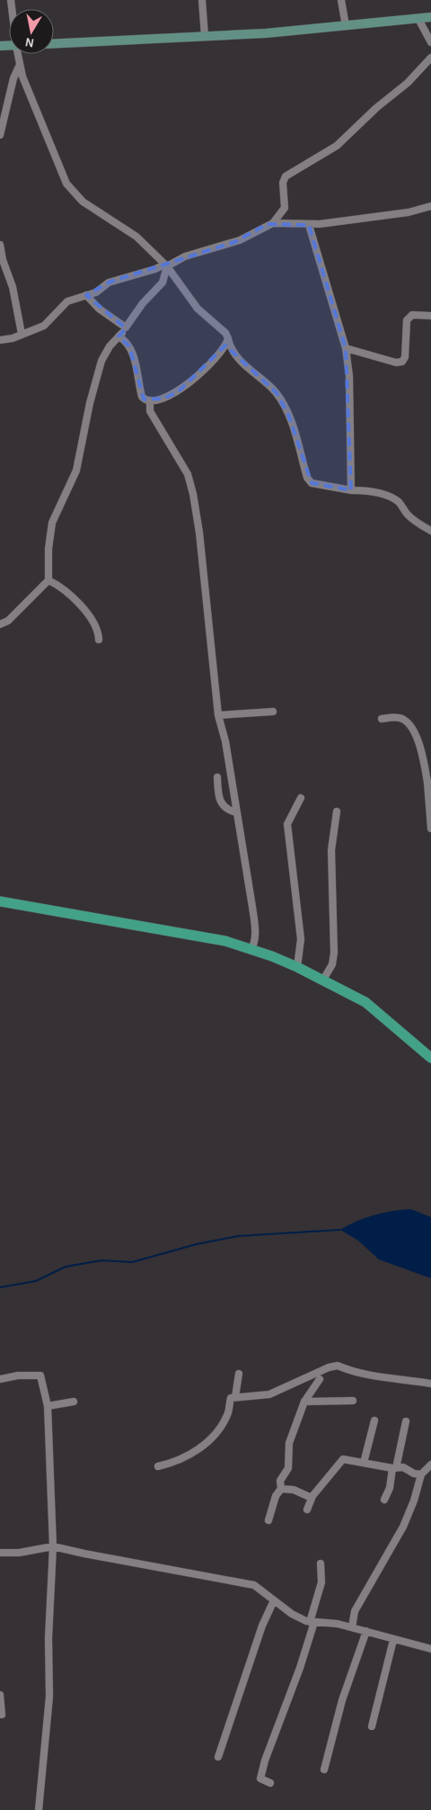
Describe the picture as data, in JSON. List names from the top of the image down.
{
  "north": "bottom"
}
